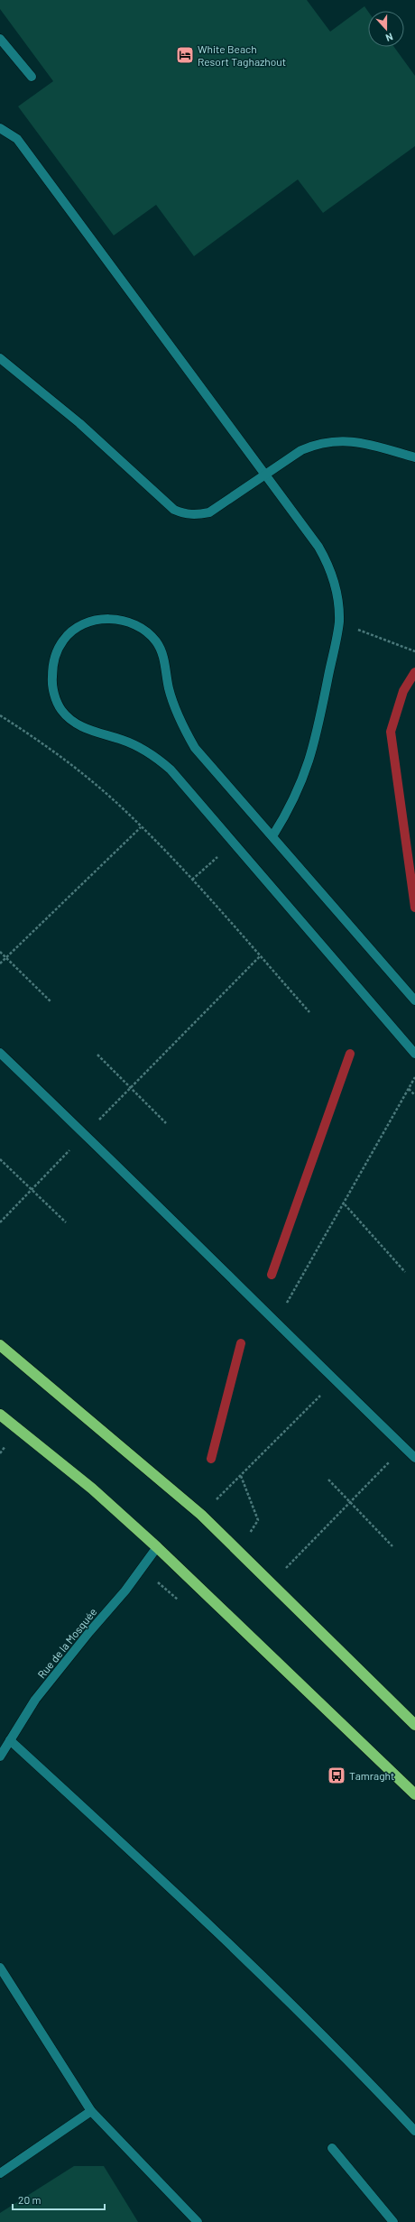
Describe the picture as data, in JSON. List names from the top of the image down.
{
  "streets": {
    "street": ["Rue de la Mosquée"]
  },
  "places": {
    "hotel": ["White Beach Resort Taghazhout"],
    "bus stop": ["Tamraght"]
  },
  "scale_bar": "20 m",
  "north": "bottom"
}
